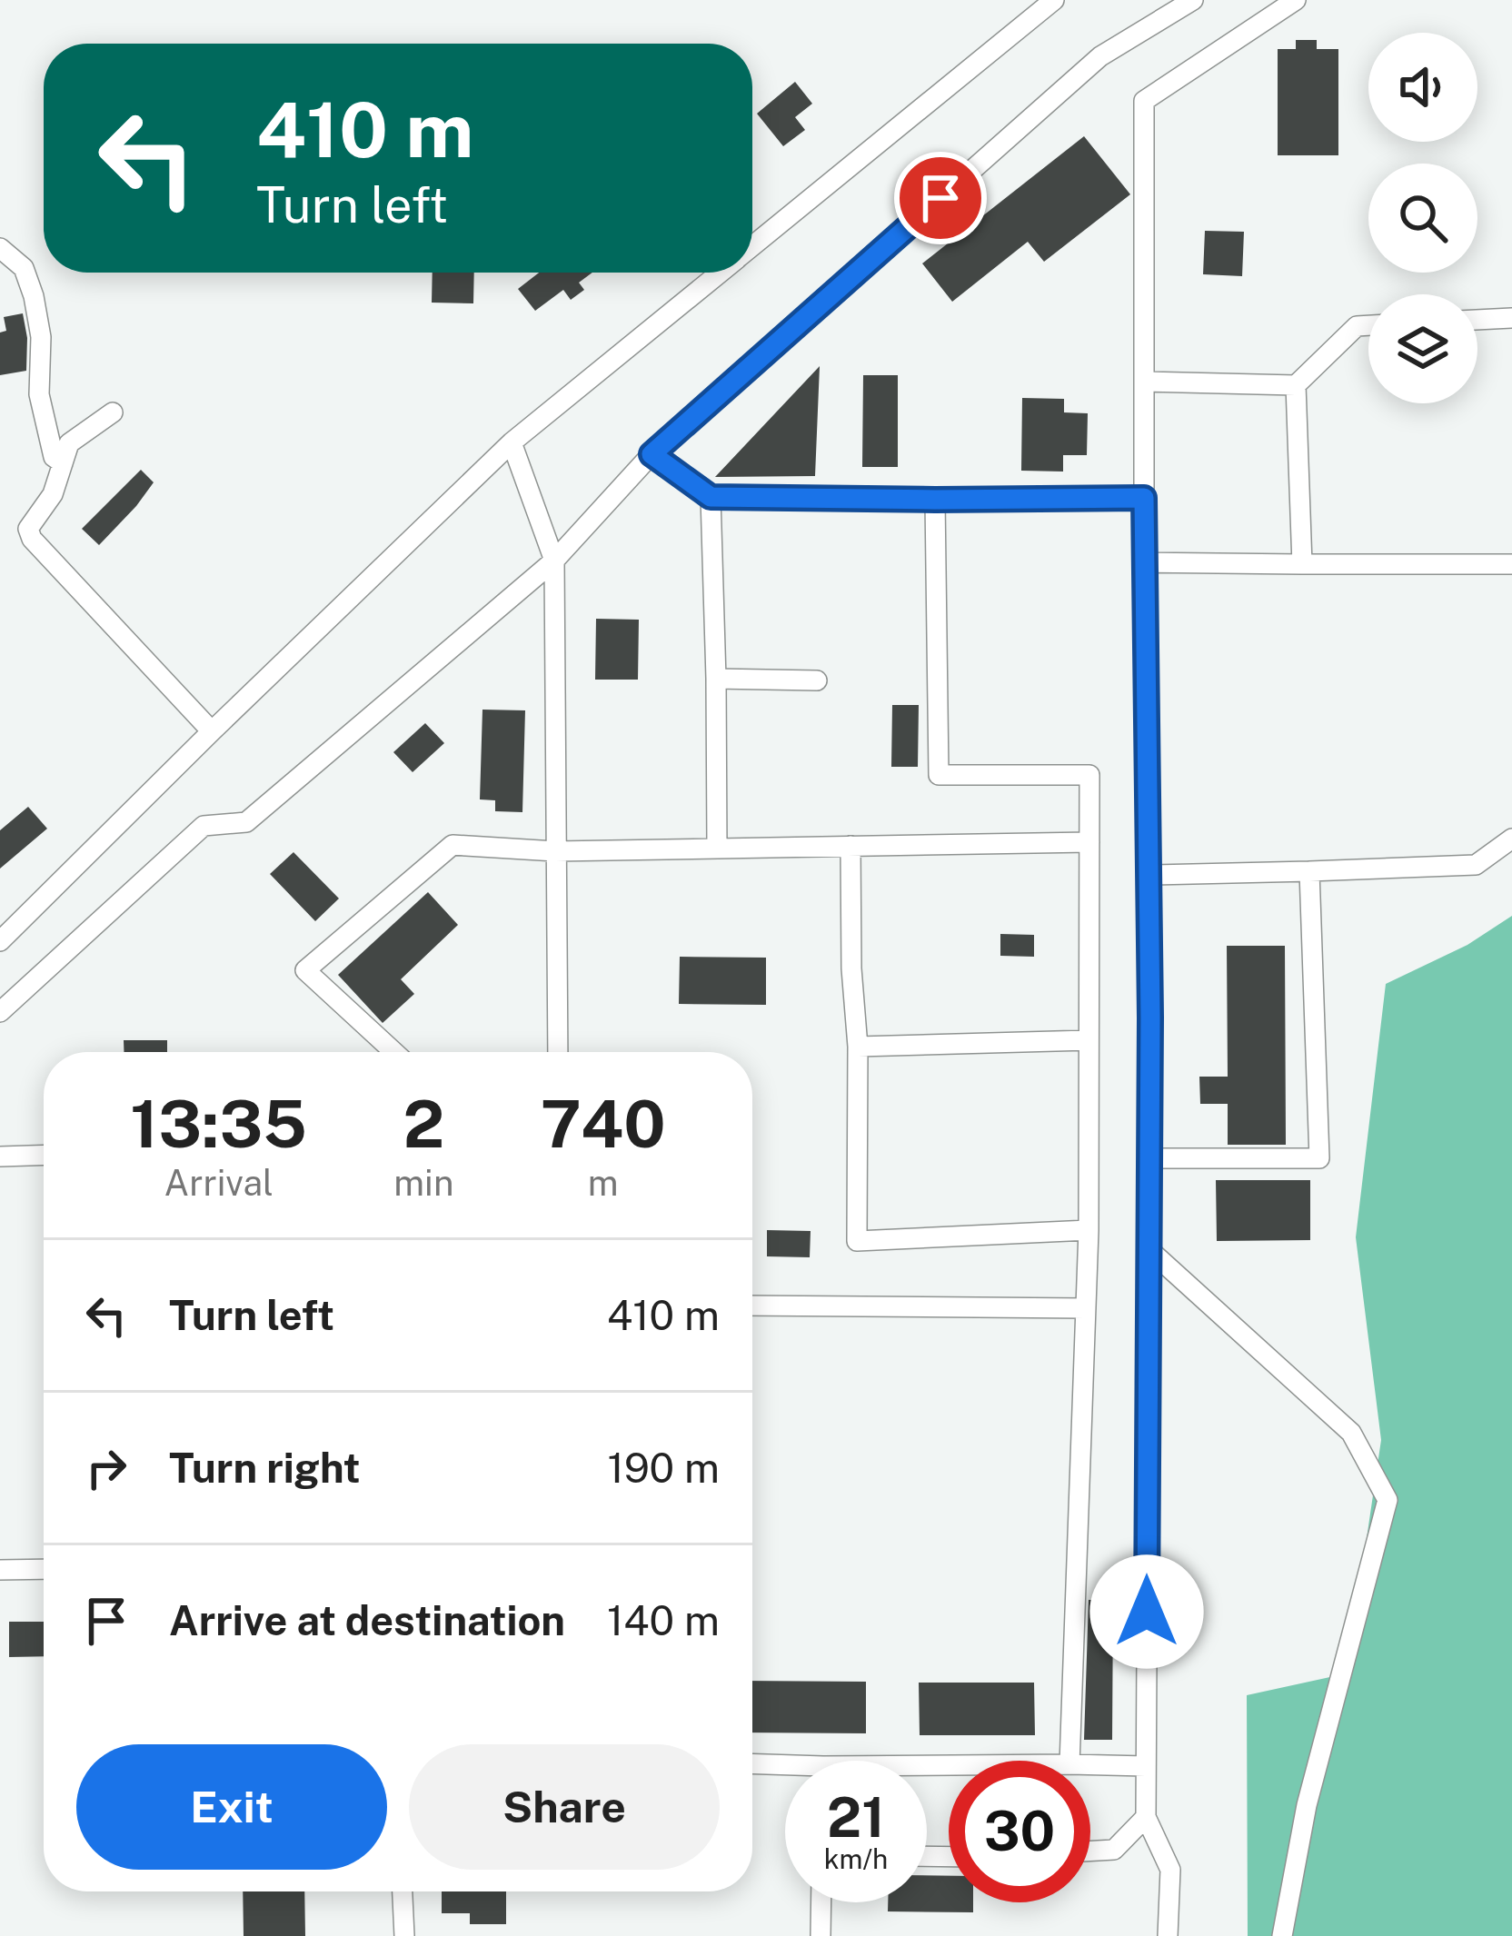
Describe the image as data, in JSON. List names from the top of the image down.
{
  "page": {
    "turn": ["410 m", "Turn left"],
    "eta": [
      "13:35",
      "Arrival",
      "2",
      "min",
      "740",
      "m"
    ],
    "list": [
      {
        "name": "Turn left",
        "value": "410 m"
      },
      {
        "name": "Turn right",
        "value": "190 m"
      },
      {
        "name": "Arrive at destination",
        "value": "140 m"
      }
    ],
    "buttons": ["Exit", "Share"],
    "speed": "21 km/h",
    "limit": "30"
  }
}
